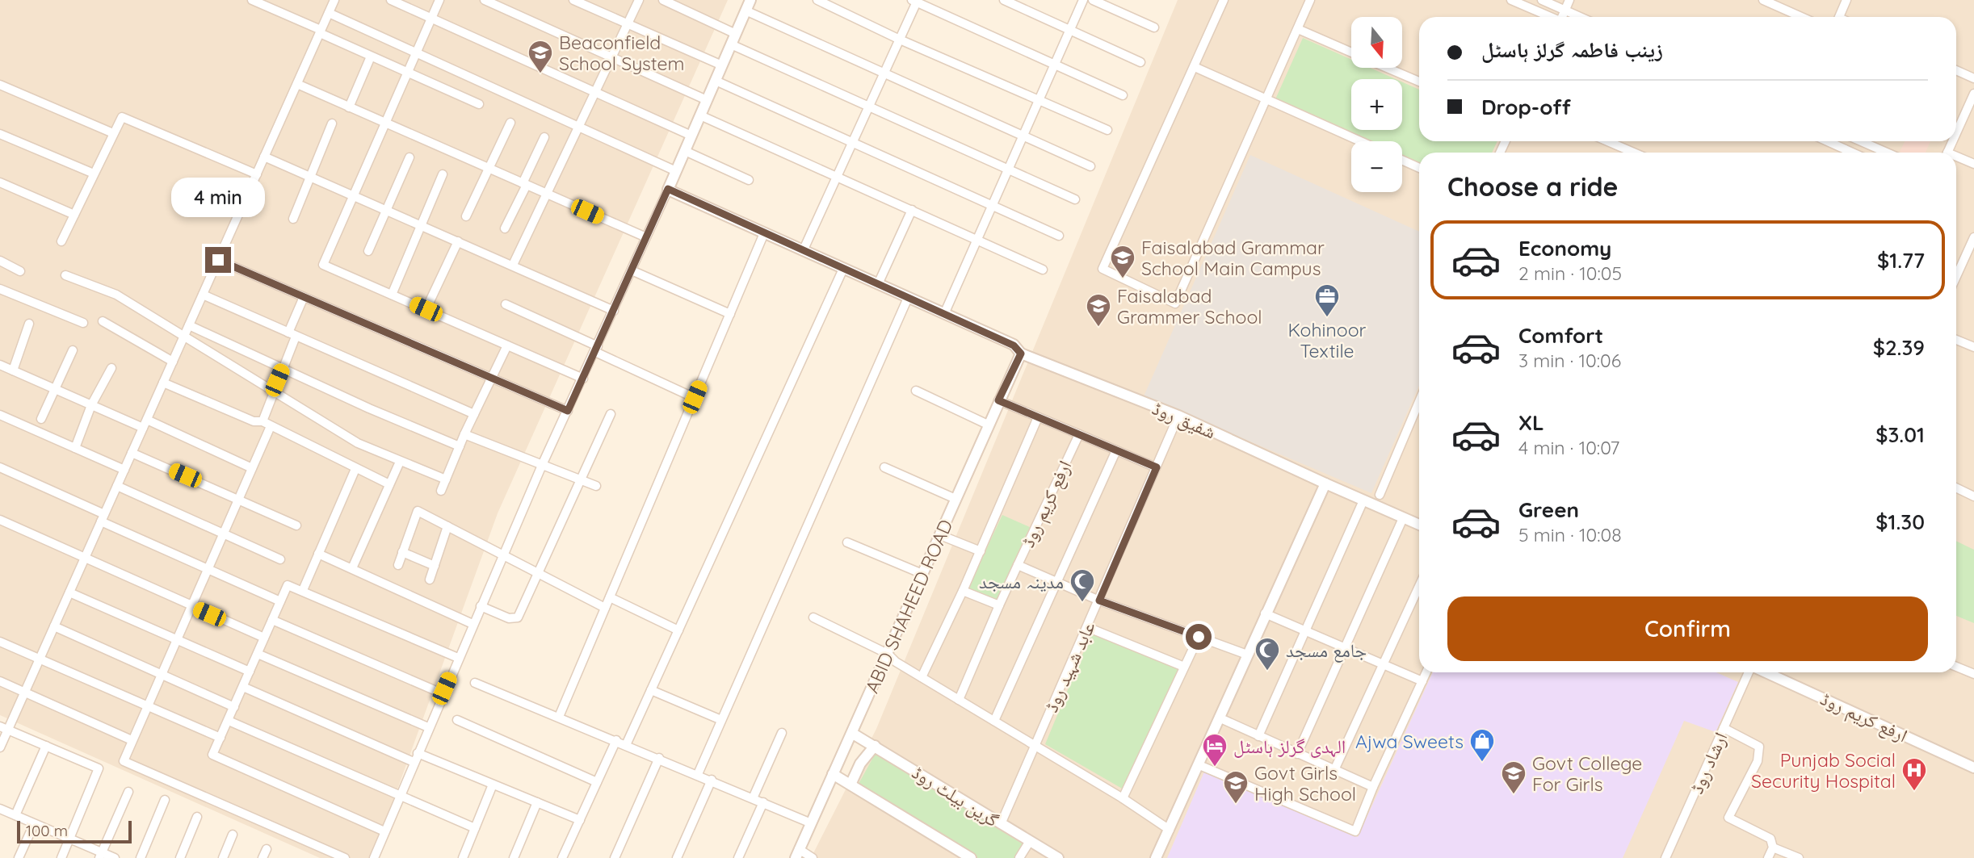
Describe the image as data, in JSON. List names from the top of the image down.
{
  "streets": {
    "street": [
      "شفیق روڈ",
      "ارفع کریم روڈ",
      "ABID SHAHEED ROAD",
      "عابد شہید روڈ",
      "ارشاد روڈ",
      "گرین بیلٹ روڈ"
    ]
  },
  "crossings": [
    ["شفیق روڈ", "ABID SHAHEED ROAD"],
    ["شفیق روڈ", "عابد شہید روڈ"],
    ["ارفع کریم روڈ", "عابد شہید روڈ"],
    ["ABID SHAHEED ROAD", "گرین بیلٹ روڈ"],
    ["عابد شہید روڈ", "گرین بیلٹ روڈ"]
  ],
  "places": {
    "school or university": [
      "Beaconfield School System",
      "Faisalabad Grammar School Main Campus",
      "Faisalabad Grammer School",
      "Govt College For Girls",
      "Govt Girls High School"
    ],
    "office": ["Kohinoor Textile"],
    "mosque": ["مدینہ مسجد", "جامع مسجد"],
    "shop": ["Ajwa Sweets"],
    "hotel": ["الہدی گرلز ہاسٹل"],
    "hospital": ["Punjab Social Security Hospital"]
  },
  "scale_bar": "100 m",
  "north": "bottom",
  "page": {
    "map_buttons": ["+", "−"],
    "banner": ["زینب فاطمہ گرلز ہاسٹل", "Drop-off"],
    "heading": "Choose a ride",
    "bubble": "4 min",
    "list": [
      {
        "name": "Economy",
        "note": "2 min · 10:05",
        "value": "$1.77"
      },
      {
        "name": "Comfort",
        "note": "3 min · 10:06",
        "value": "$2.39"
      },
      {
        "name": "XL",
        "note": "4 min · 10:07",
        "value": "$3.01"
      },
      {
        "name": "Green",
        "note": "5 min · 10:08",
        "value": "$1.30"
      }
    ],
    "buttons": "Confirm",
    "scale": "100 m"
  }
}
